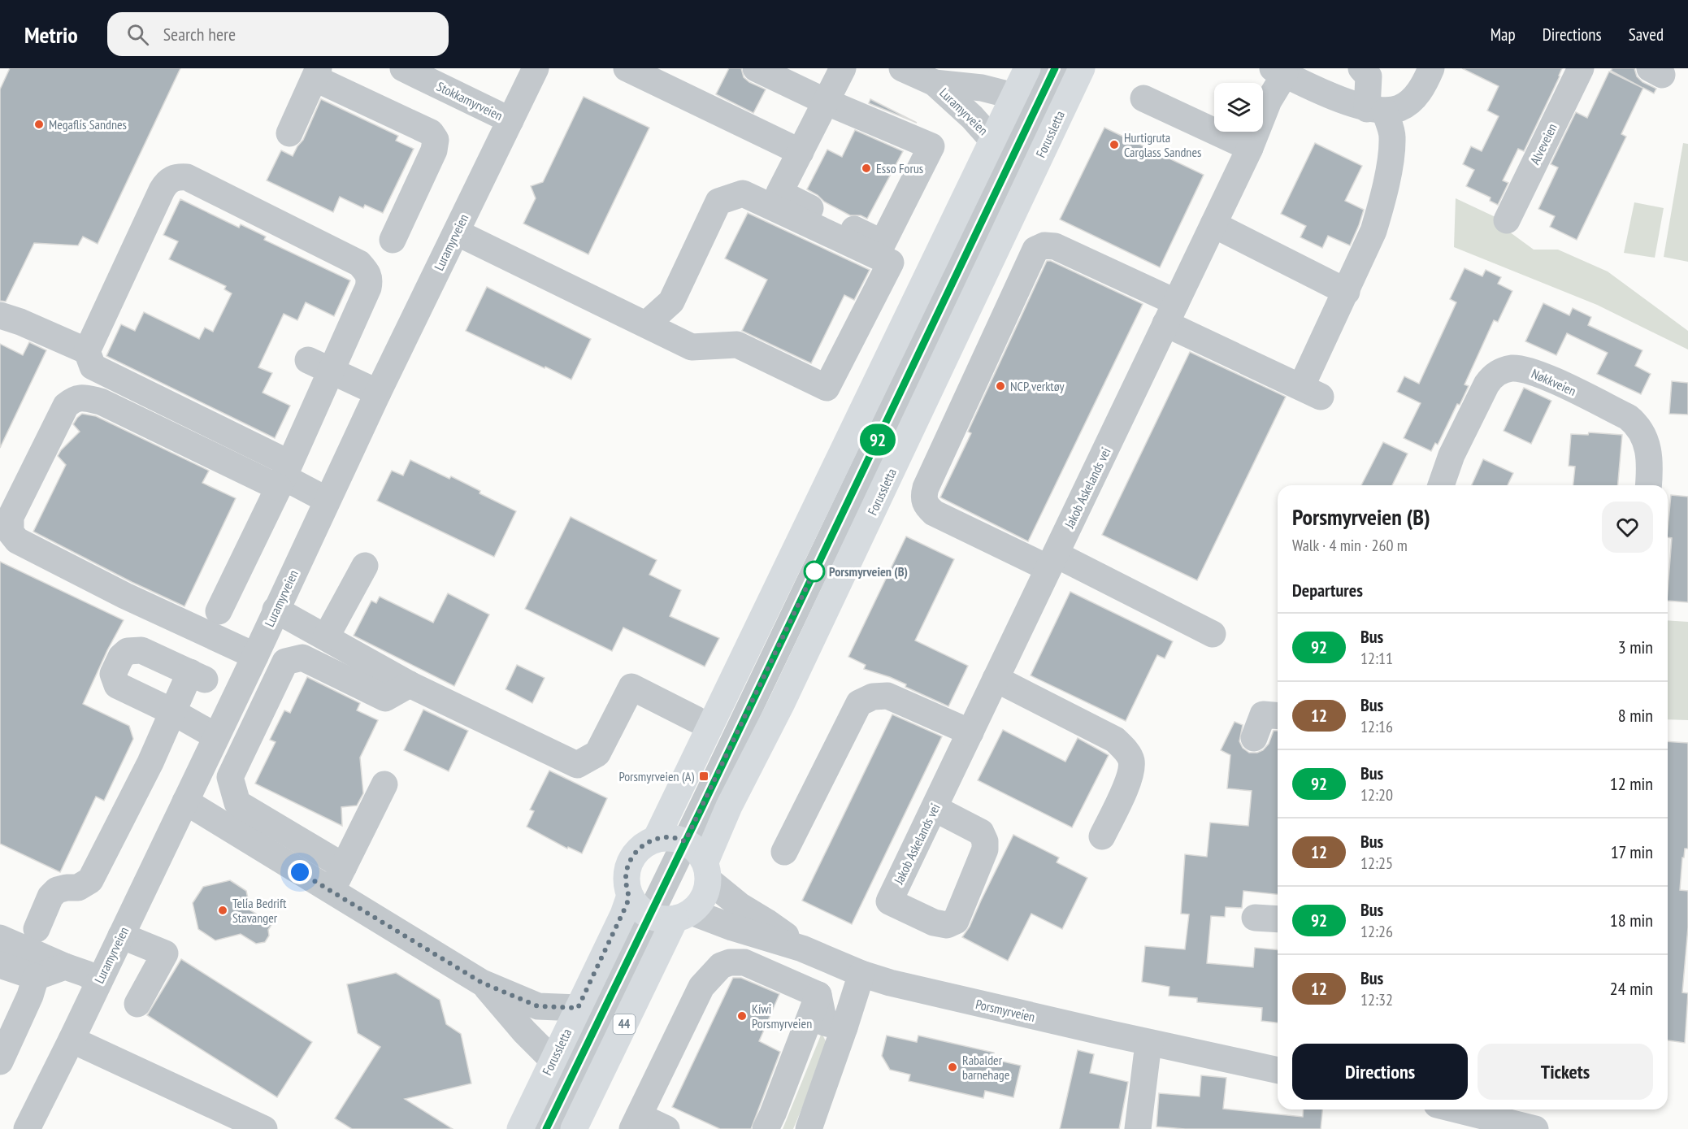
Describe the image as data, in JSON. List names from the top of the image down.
{
  "streets": {
    "main road": ["Forussletta", "44"],
    "street": [
      "Stokkamyrveien",
      "Luramyrveien",
      "Alveveien",
      "Nøkkveien",
      "Jakob Askelands vei",
      "Porsmyrveien"
    ]
  },
  "crossings": [
    ["Stokkamyrveien", "Luramyrveien"],
    ["Forussletta", "Porsmyrveien"],
    ["Forussletta", "44"],
    ["Porsmyrveien", "44"]
  ],
  "places": {
    "other": [
      "Megaflis Sandnes",
      "Hurtigruta Carglass Sandnes",
      "Esso Forus",
      "NCP verktøy",
      "Porsmyrveien (B)",
      "Telia Bedrift Stavanger",
      "Kiwi Porsmyrveien",
      "Rabalder barnehage"
    ],
    "transit": ["Porsmyrveien (A)"]
  },
  "lines": ["bus line 92"],
  "page": {
    "header": "Metrio",
    "search": "Search here",
    "nav": ["Map", "Directions", "Saved"],
    "on_map": "92",
    "heading": [
      ["Porsmyrveien (B)", "Walk · 4 min · 260 m"],
      "Departures"
    ],
    "list": [
      {
        "mark": "92",
        "name": "Bus",
        "note": "12:11",
        "value": "3 min"
      },
      {
        "mark": "12",
        "name": "Bus",
        "note": "12:16",
        "value": "8 min"
      },
      {
        "mark": "92",
        "name": "Bus",
        "note": "12:20",
        "value": "12 min"
      },
      {
        "mark": "12",
        "name": "Bus",
        "note": "12:25",
        "value": "17 min"
      },
      {
        "mark": "92",
        "name": "Bus",
        "note": "12:26",
        "value": "18 min"
      },
      {
        "mark": "12",
        "name": "Bus",
        "note": "12:32",
        "value": "24 min"
      }
    ],
    "buttons": ["Directions", "Tickets"]
  }
}
